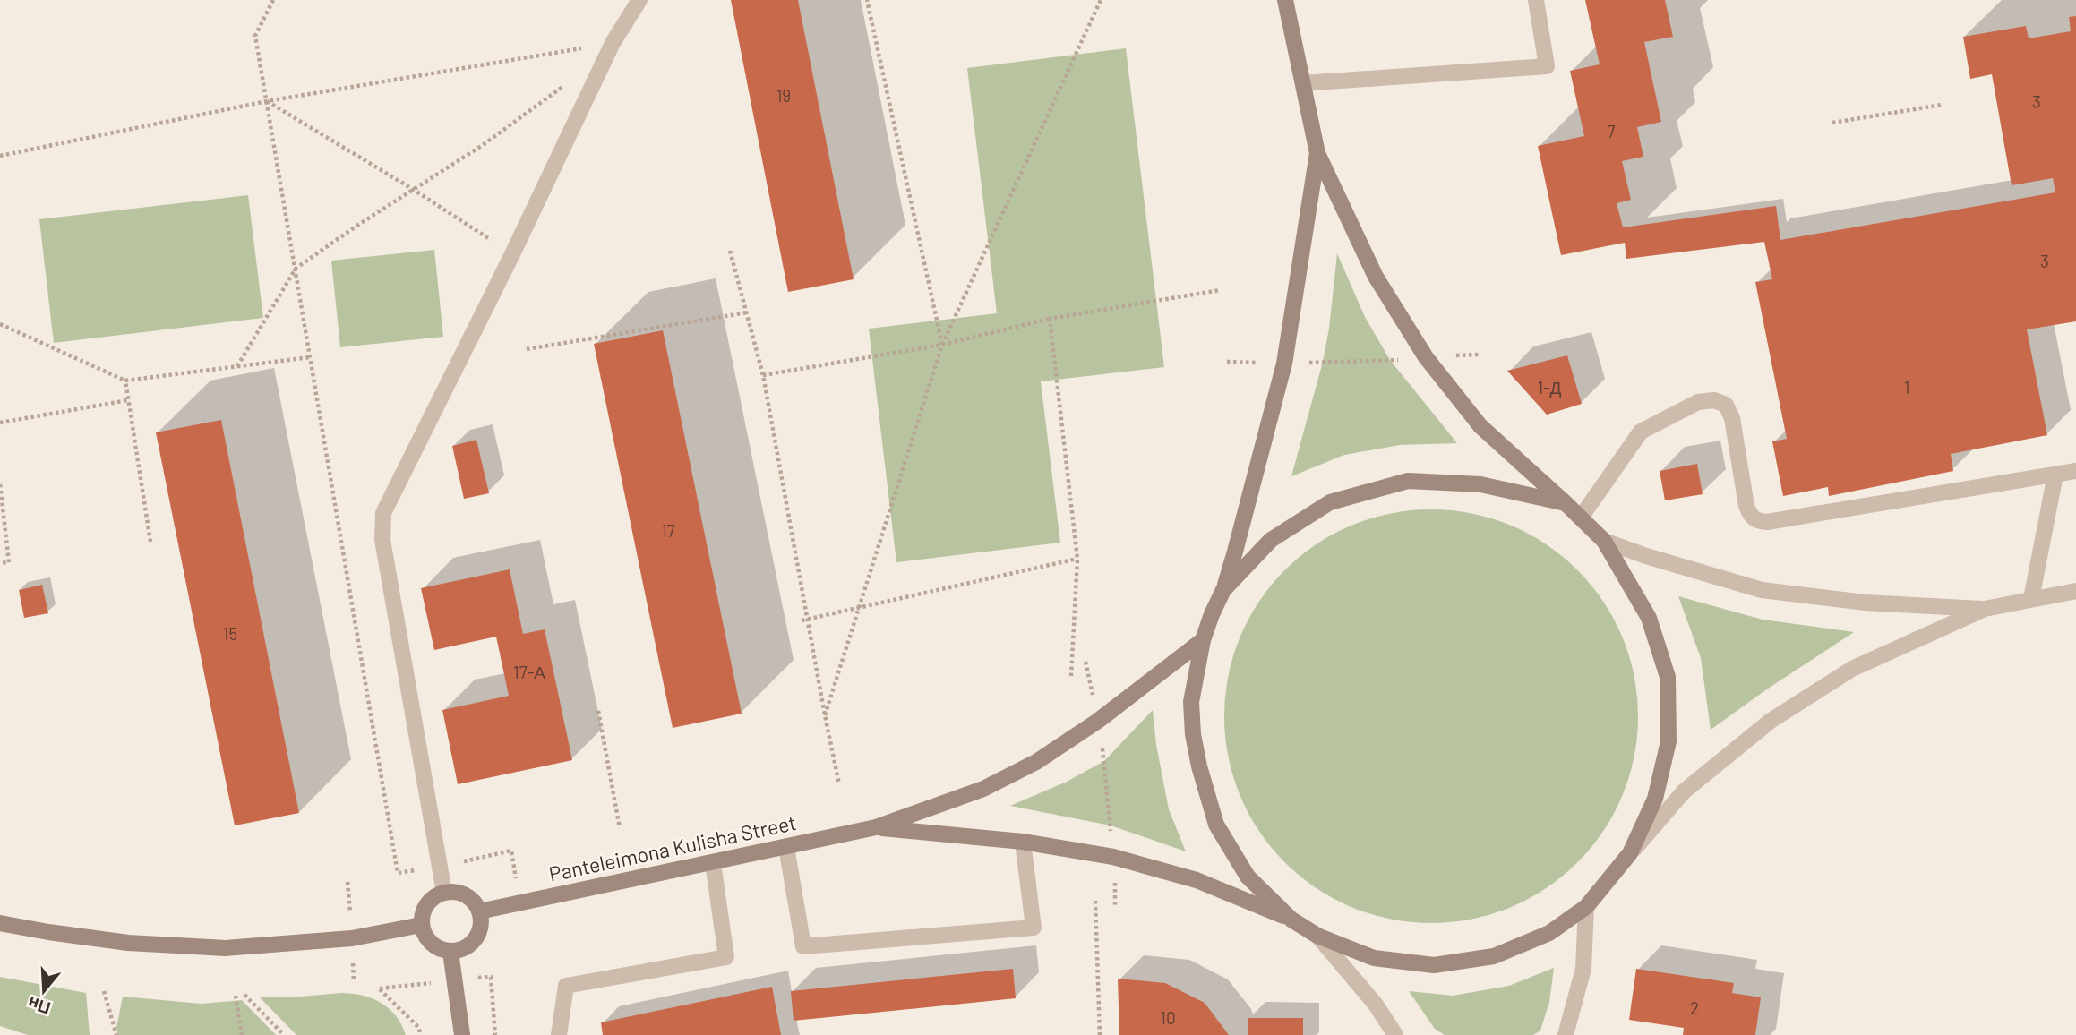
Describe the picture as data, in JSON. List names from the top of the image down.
{
  "streets": {
    "main road": ["Panteleimona Kulisha Street"]
  },
  "house_numbers": [
    "19",
    "3",
    "7",
    "3",
    "1-Д",
    "1",
    "17",
    "15",
    "17-А",
    "2",
    "10"
  ],
  "north": "bottom"
}
